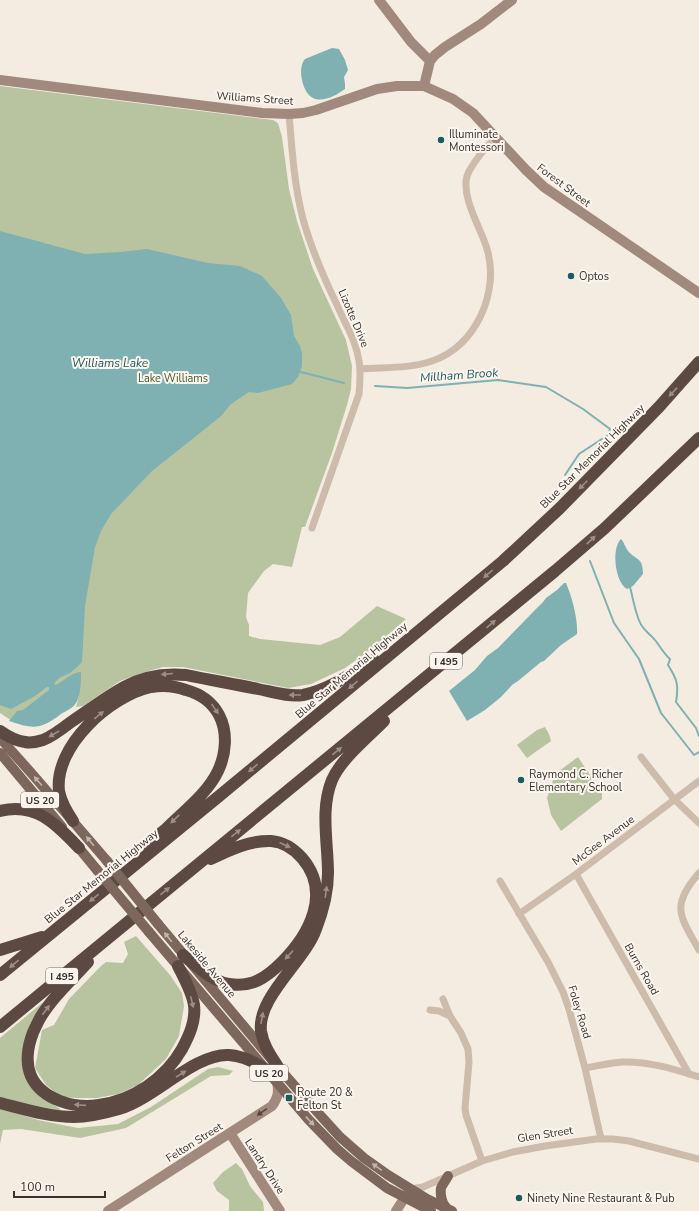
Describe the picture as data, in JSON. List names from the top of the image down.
{
  "streets": {
    "highway": ["Blue Star Memorial Highway", "I 495"],
    "main road": [
      "Williams Street",
      "Forest Street",
      "US 20",
      "Lakeside Avenue",
      "Felton Street",
      "Landry Drive"
    ],
    "street": [
      "Lizotte Drive",
      "McGee Avenue",
      "Burns Road",
      "Foley Road",
      "Glen Street"
    ]
  },
  "crossings": [
    ["Williams Street", "Forest Street"],
    ["Williams Street", "Lizotte Drive"],
    ["US 20", "Lakeside Avenue"],
    ["US 20", "Glen Street"],
    ["McGee Avenue", "Burns Road"],
    ["McGee Avenue", "Foley Road"],
    ["Lakeside Avenue", "Glen Street"],
    ["Lakeside Avenue", "Felton Street"],
    ["Foley Road", "Glen Street"],
    ["Felton Street", "Landry Drive"]
  ],
  "water": ["Williams Lake", "Millham Brook"],
  "parks": ["Lake Williams"],
  "places": {
    "other": [
      "Illuminate Montessori",
      "Optos",
      "Raymond C. Richer Elementary School",
      "Ninety Nine Restaurant & Pub"
    ],
    "transit": ["Route 20 & Felton St"]
  },
  "scale_bar": "100 m"
}
